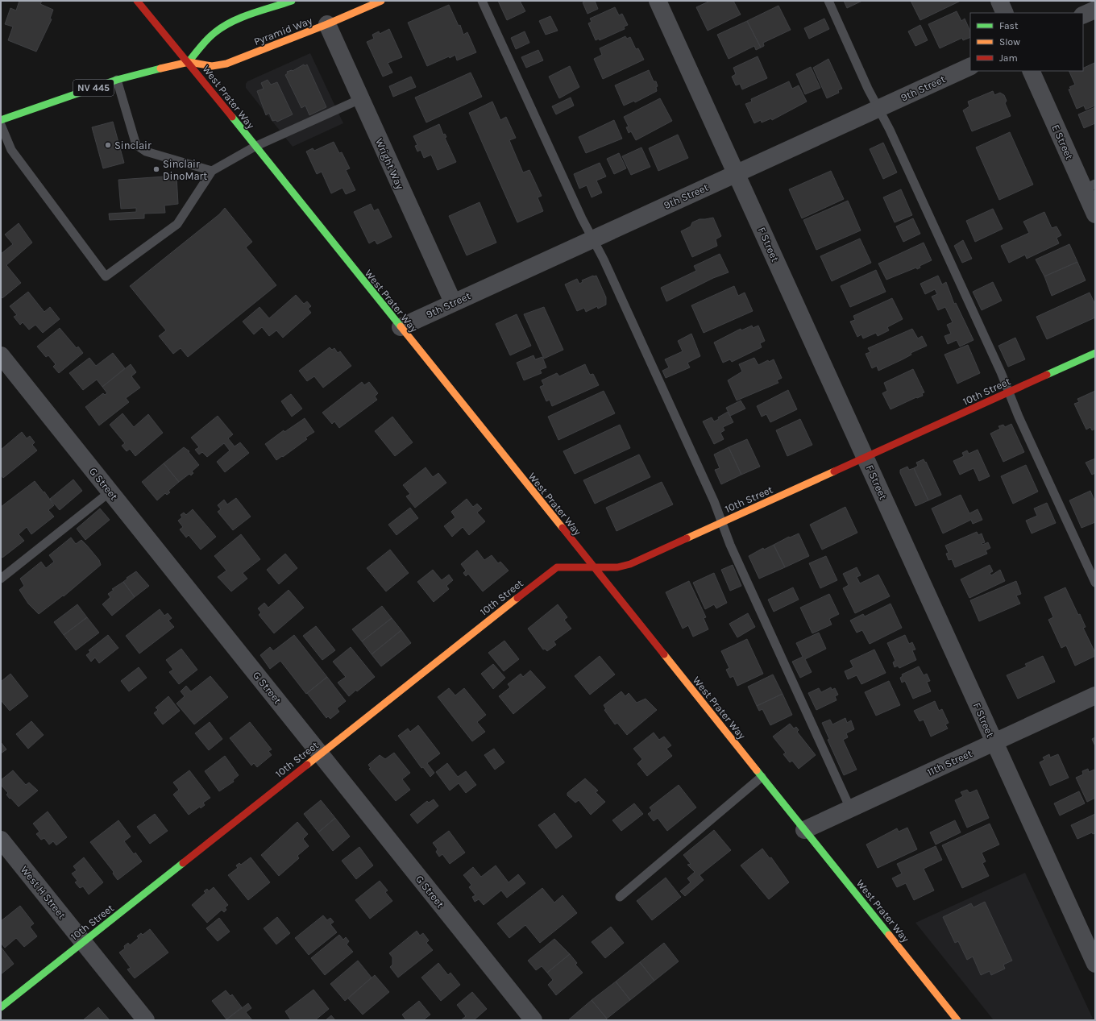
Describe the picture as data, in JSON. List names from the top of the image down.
{
  "streets": {
    "main road": [
      "Pyramid Way",
      "NV 445",
      "West Prater Way",
      "10th Street"
    ],
    "street": [
      "9th Street",
      "E Street",
      "Wright Way",
      "F Street",
      "G Street",
      "11th Street",
      "West H Street"
    ]
  },
  "crossings": [
    ["Pyramid Way", "West Prater Way"],
    ["Pyramid Way", "Wright Way"],
    ["9th Street", "West Prater Way"],
    ["9th Street", "Wright Way"],
    ["9th Street", "F Street"],
    ["West Prater Way", "10th Street"],
    ["West Prater Way", "11th Street"],
    ["F Street", "10th Street"],
    ["F Street", "11th Street"],
    ["10th Street", "G Street"],
    ["10th Street", "West H Street"]
  ],
  "places": ["Sinclair", "Sinclair DinoMart"],
  "legend": ["Fast", "Slow", "Jam"]
}
